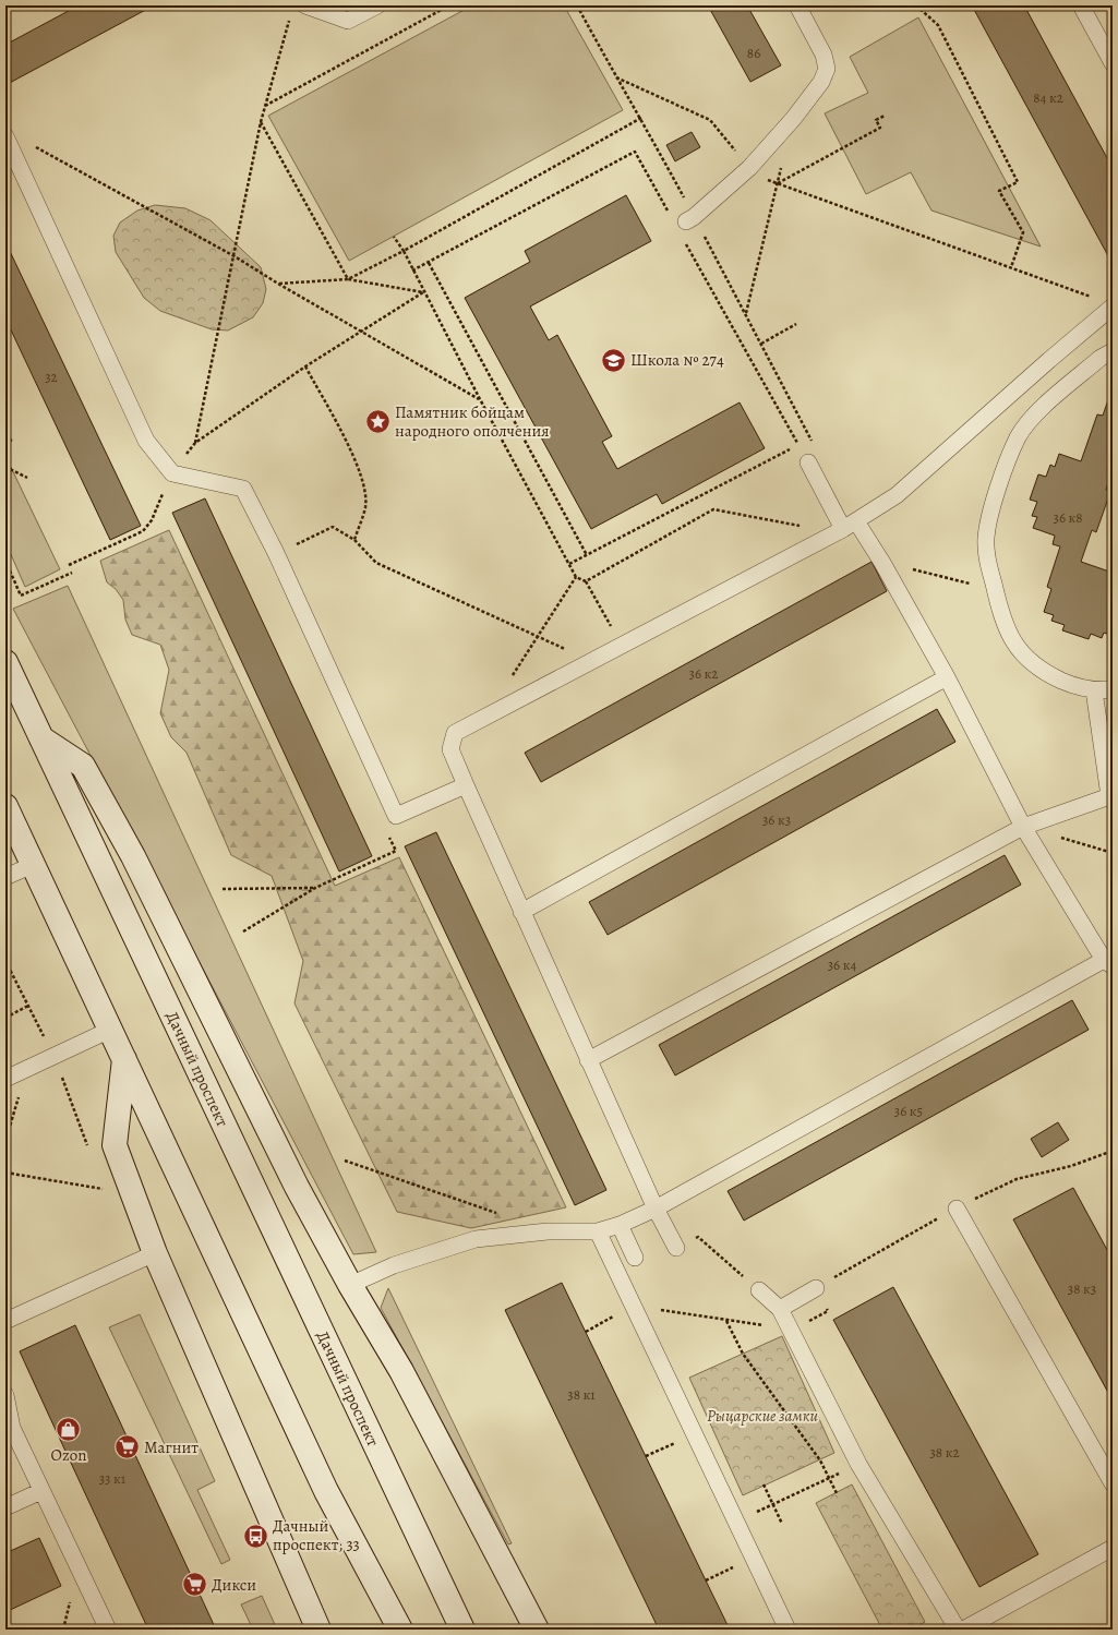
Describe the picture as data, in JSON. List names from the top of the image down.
{
  "streets": {
    "main road": ["Дачный проспект"]
  },
  "parks": ["Рыцарские замки"],
  "places": {
    "school or university": ["Школа № 274"],
    "place": ["Памятник бойцам народного ополчения"],
    "shop": ["Ozon"],
    "supermarket": ["Магнит", "Дикси"],
    "bus stop": ["Дачный проспект, 33"]
  },
  "house_numbers": [
    "86",
    "84 к2",
    "32",
    "36 к8",
    "36 к2",
    "36 к3",
    "36 к4",
    "36 к5",
    "38 к3",
    "38 к1",
    "38 к2",
    "33 к1"
  ]
}
